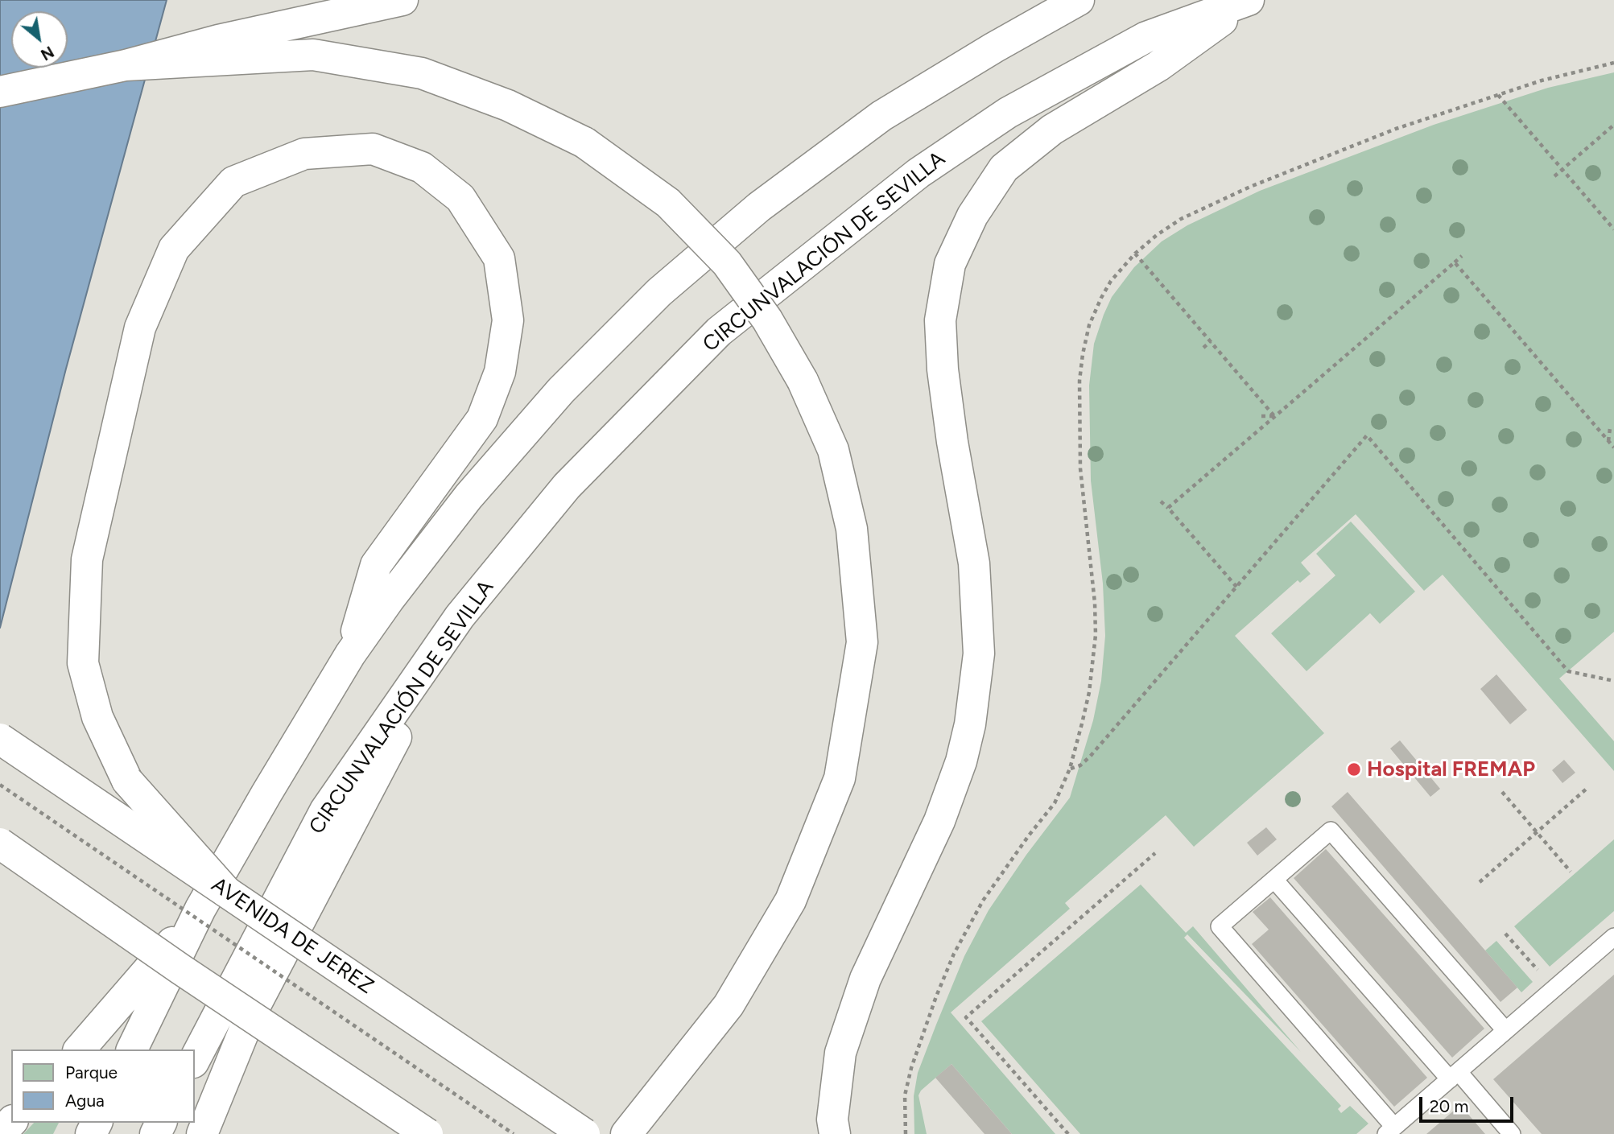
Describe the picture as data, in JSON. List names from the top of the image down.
{
  "streets": {
    "main road": ["CIRCUNVALACIÓN DE SEVILLA", "AVENIDA DE JEREZ"]
  },
  "places": ["Hospital FREMAP"],
  "legend": ["Parque", "Agua"],
  "scale_bar": "20 m",
  "north": "bottom right"
}
